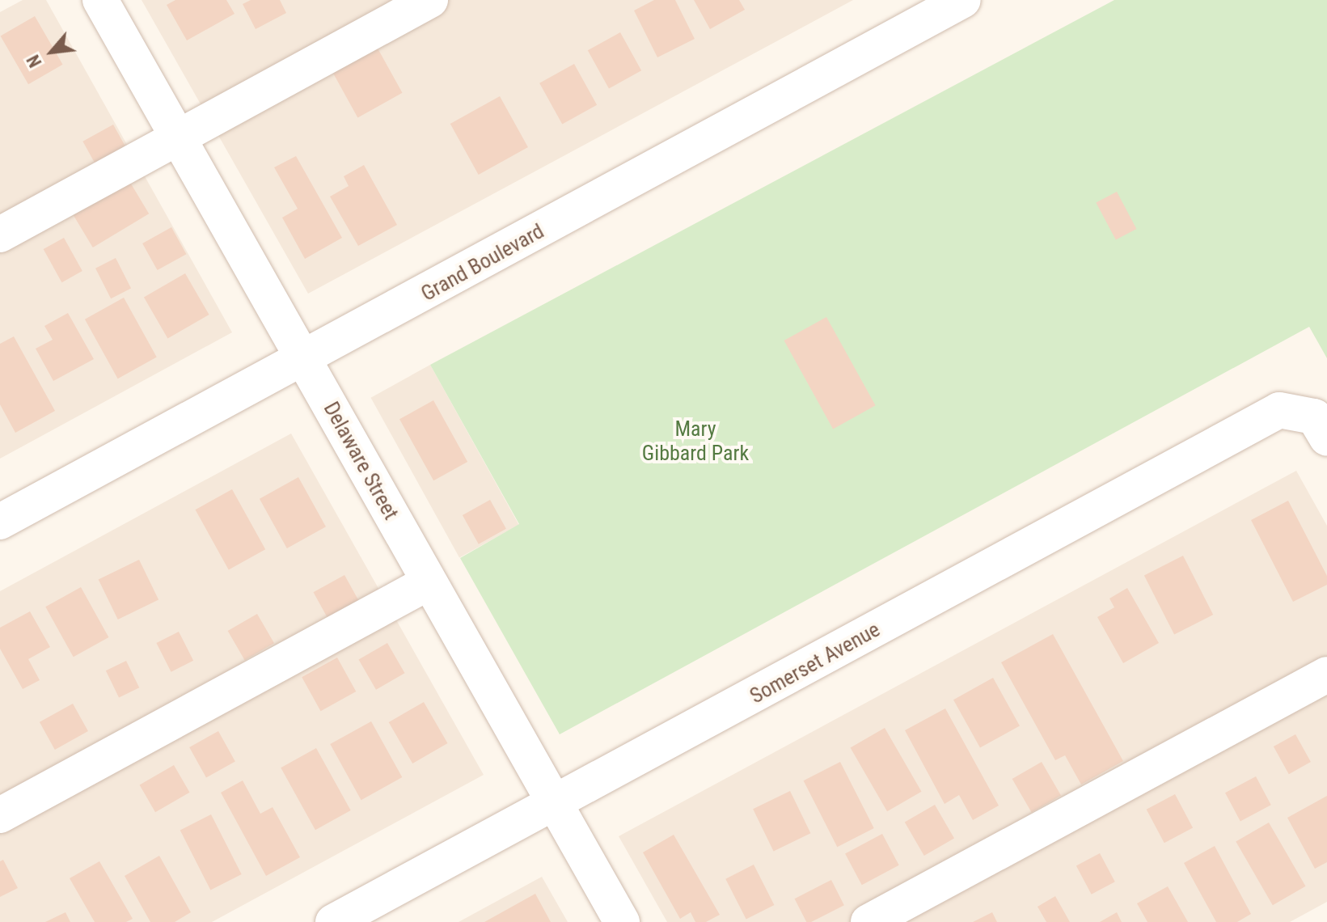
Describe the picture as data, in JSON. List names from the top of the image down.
{
  "streets": {
    "street": ["Grand Boulevard", "Delaware Street", "Somerset Avenue"]
  },
  "crossings": [
    ["Grand Boulevard", "Delaware Street"],
    ["Delaware Street", "Somerset Avenue"]
  ],
  "parks": ["Mary Gibbard Park"],
  "north": "bottom left"
}
